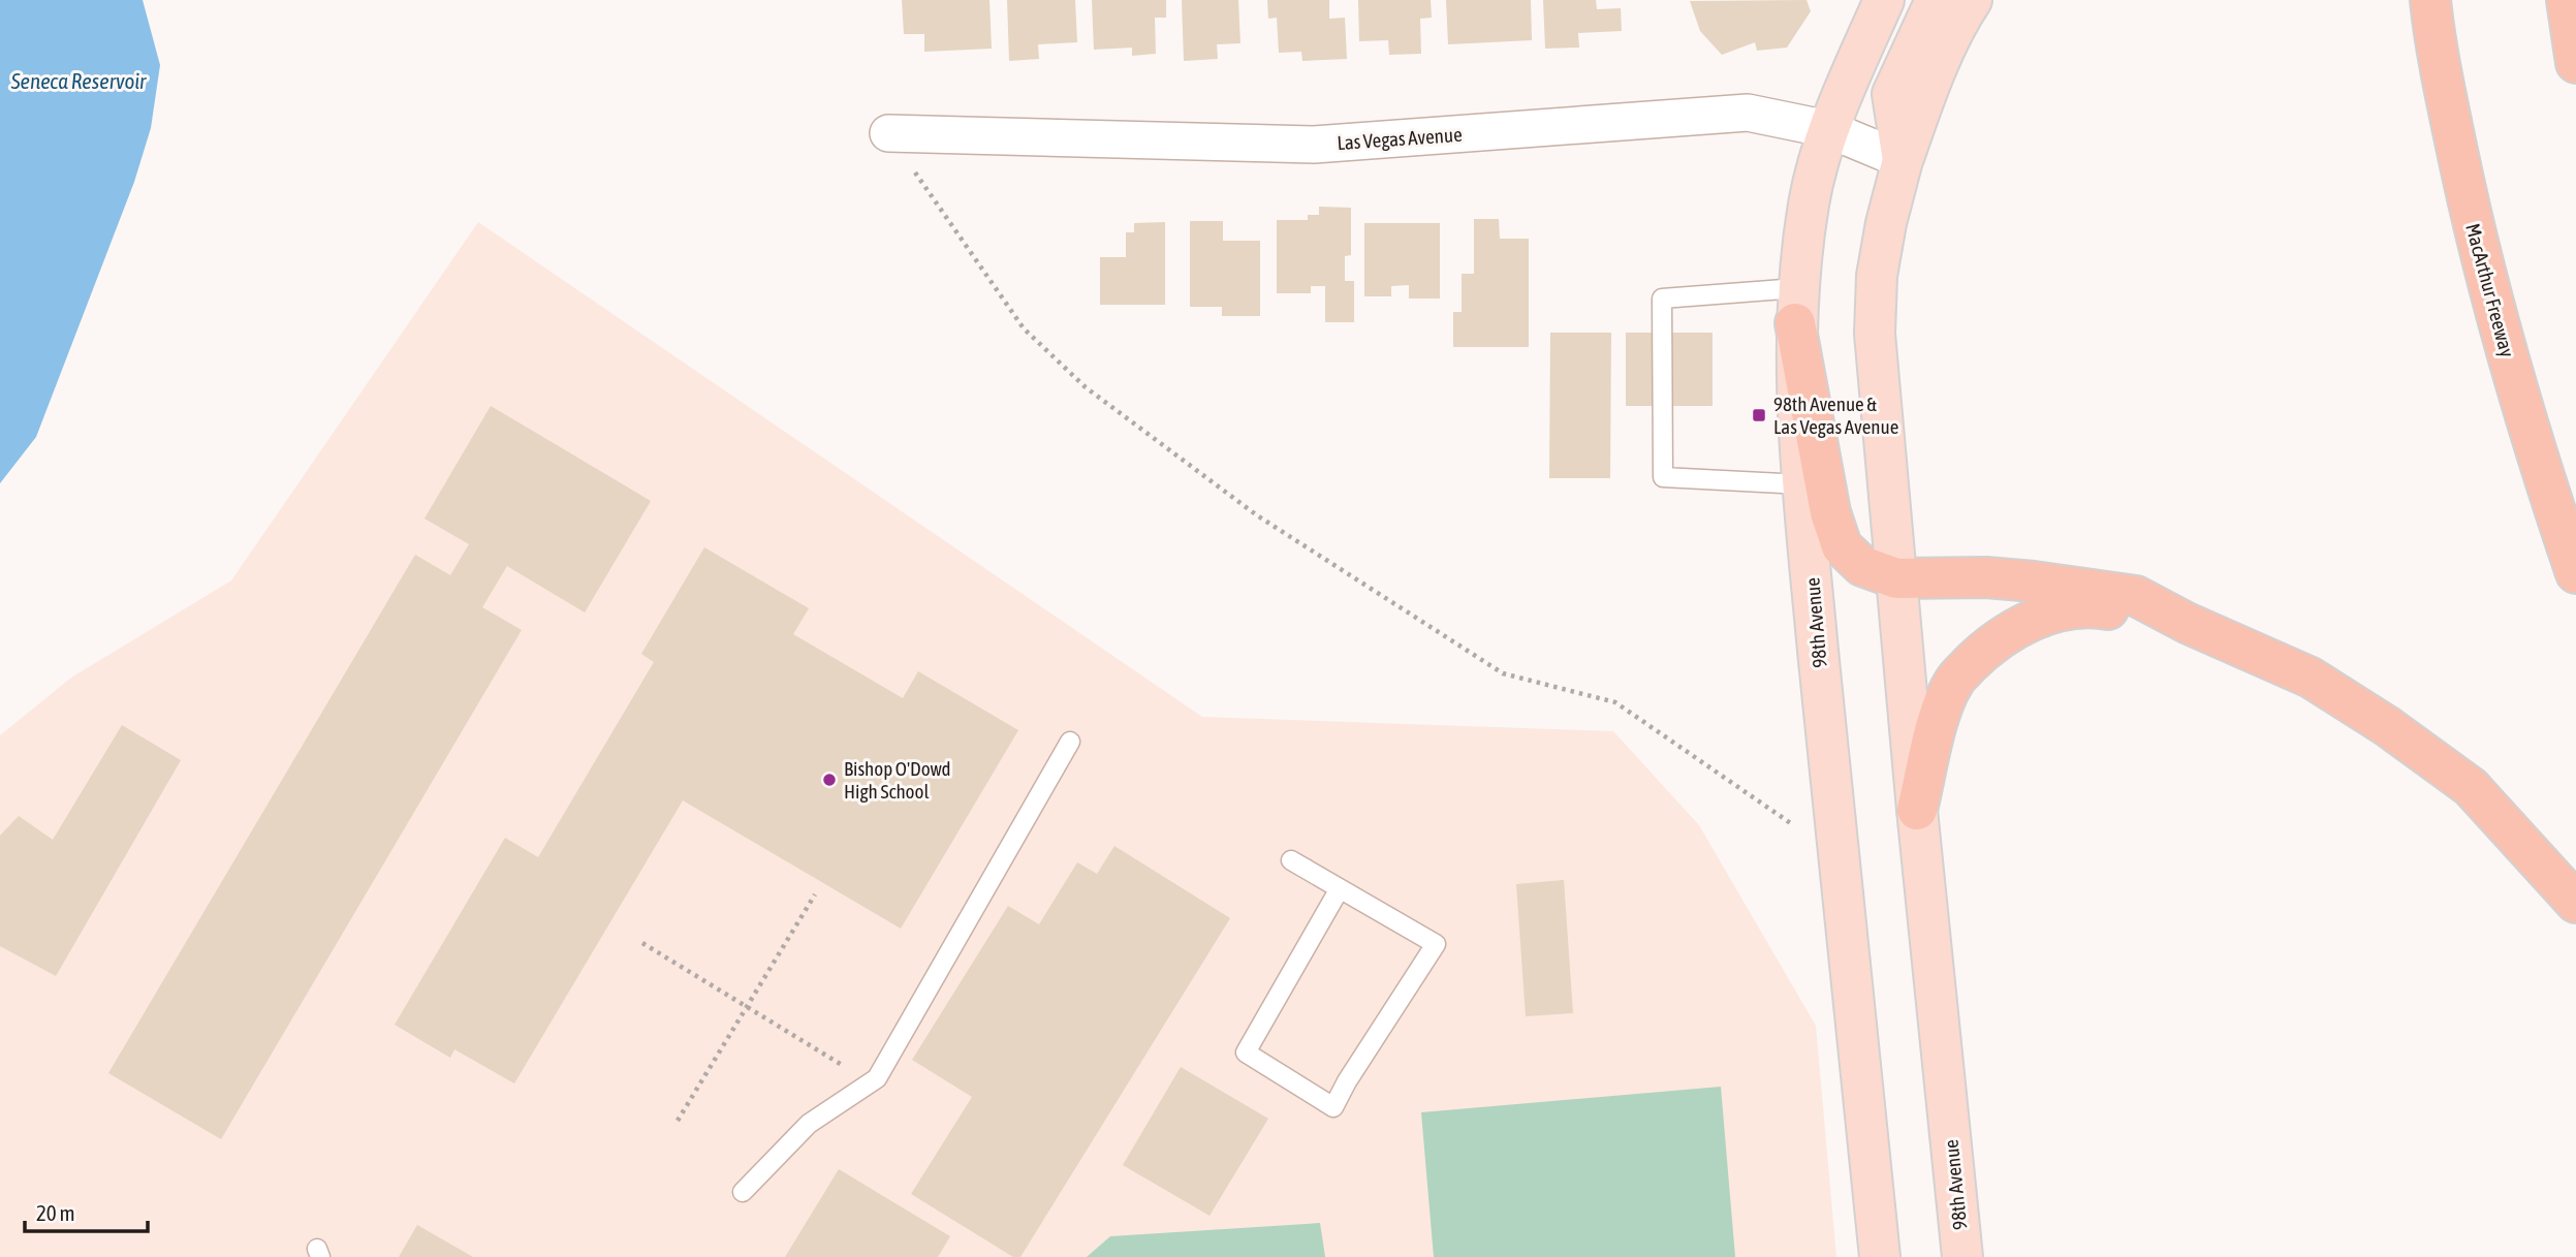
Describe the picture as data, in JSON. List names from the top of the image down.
{
  "streets": {
    "highway": ["MacArthur Freeway"],
    "main road": ["98th Avenue"],
    "street": ["Las Vegas Avenue"]
  },
  "crossings": [
    ["Las Vegas Avenue", "98th Avenue"]
  ],
  "water": ["Seneca Reservoir"],
  "places": {
    "transit": ["98th Avenue & Las Vegas Avenue"],
    "other": ["Bishop O'Dowd High School"]
  },
  "scale_bar": "20 m"
}
